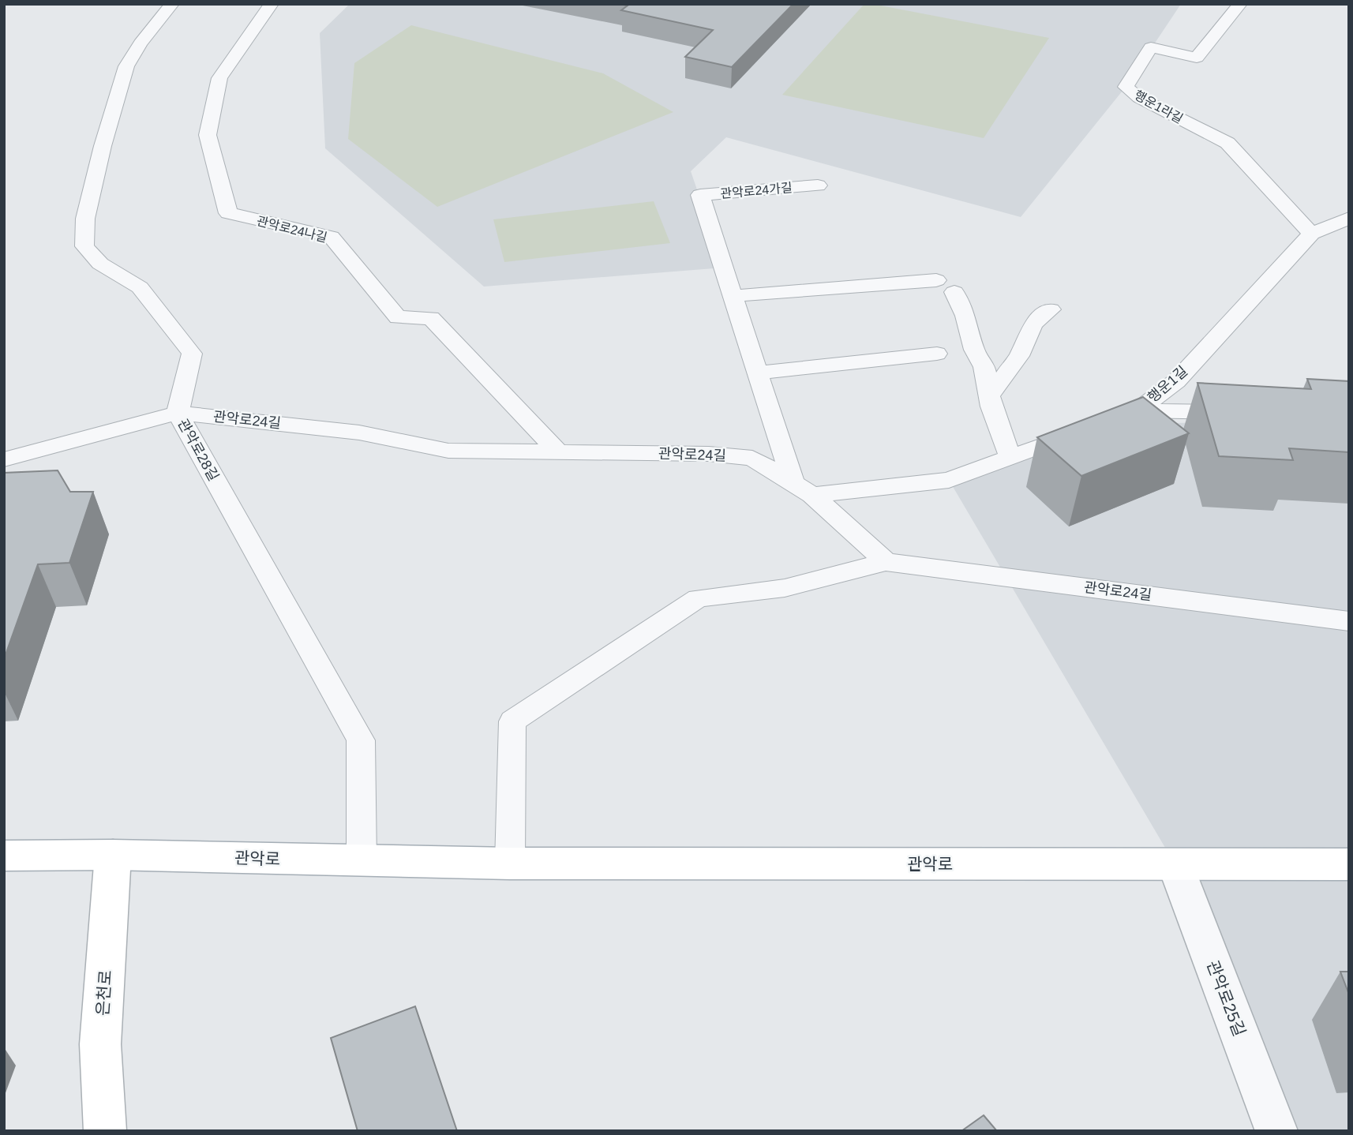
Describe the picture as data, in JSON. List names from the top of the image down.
{
  "streets": {
    "main road": ["관악로", "은천로"],
    "street": ["관악로25길"],
    "lane": [
      "행운1라길",
      "관악로24가길",
      "관악로24나길",
      "행운1길",
      "관악로24길",
      "관악로28길"
    ]
  },
  "crossings": [
    ["행운1라길", "행운1길"],
    ["관악로24가길", "행운1길"],
    ["관악로24가길", "관악로24길"],
    ["관악로24나길", "관악로24길"],
    ["행운1길", "관악로24길"],
    ["관악로24길", "관악로28길"],
    ["관악로28길", "관악로"],
    ["관악로", "은천로"],
    ["관악로", "관악로25길"]
  ]
}
